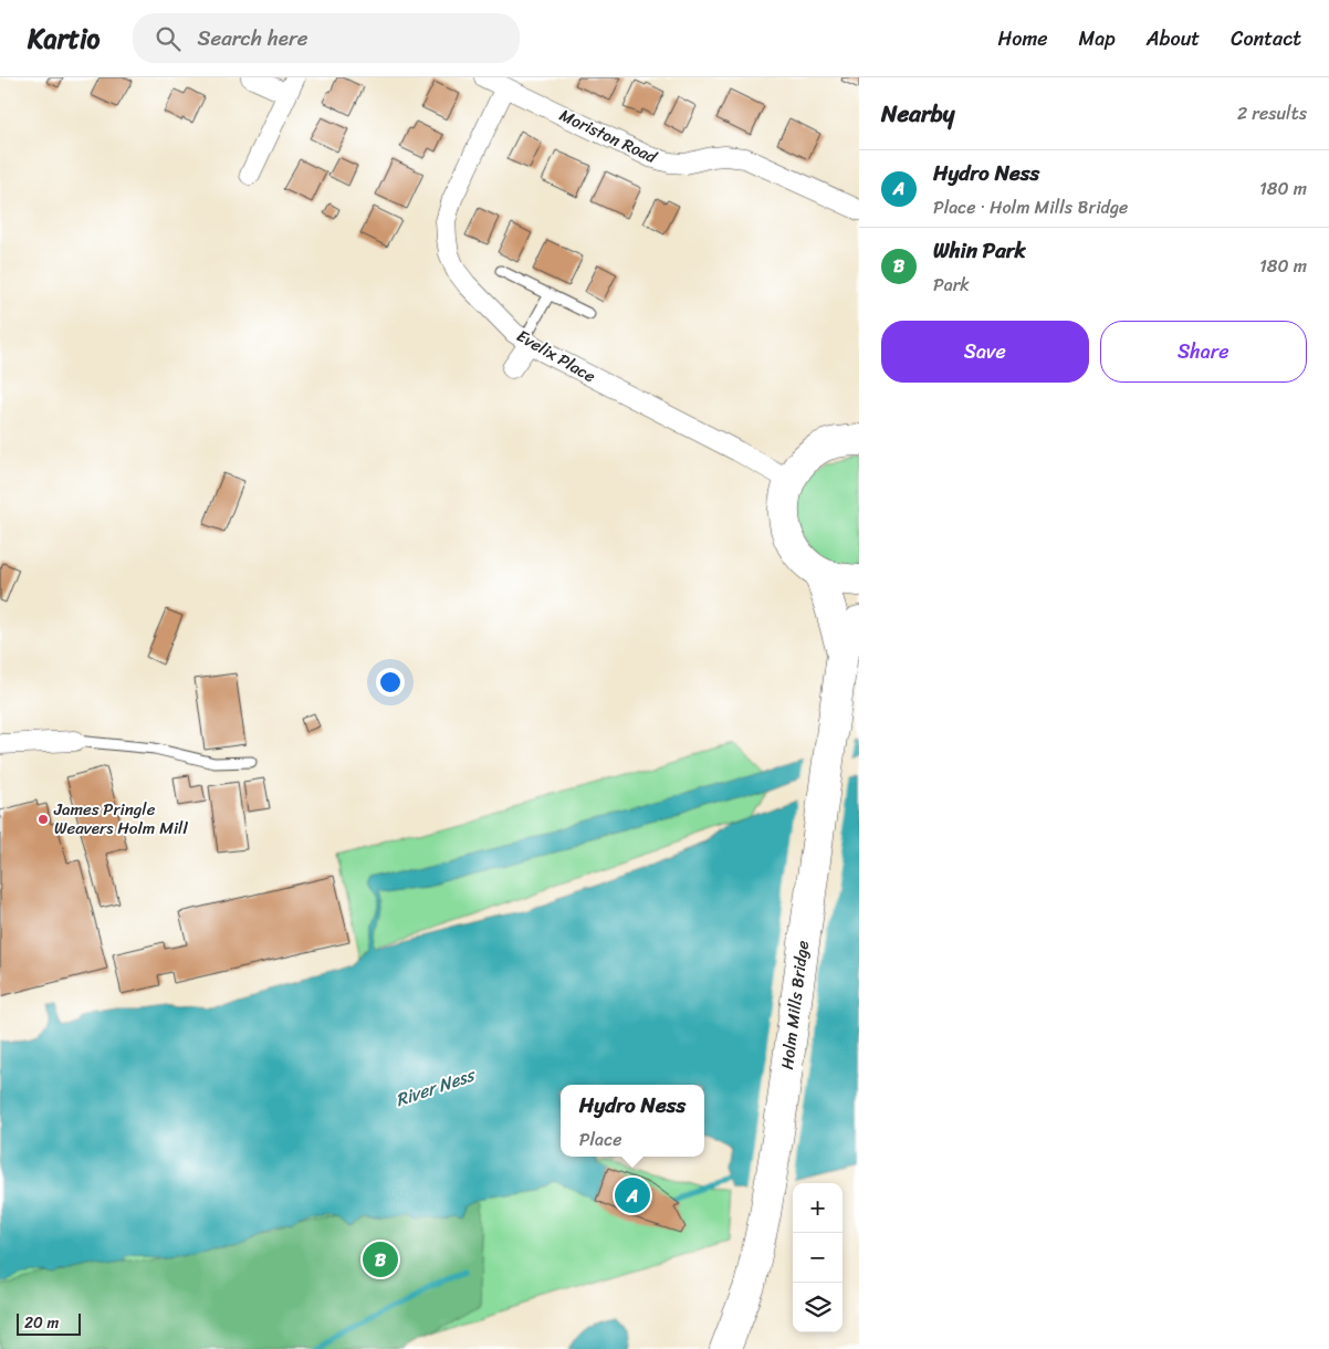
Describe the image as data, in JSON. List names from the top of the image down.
{
  "streets": {
    "main road": ["Holm Mills Bridge"],
    "street": ["Moriston Road", "Evelix Place"]
  },
  "crossings": [
    ["Moriston Road", "Evelix Place"]
  ],
  "water": ["River Ness"],
  "places": ["James Pringle Weavers Holm Mill"],
  "scale_bar": "20 m",
  "page": {
    "header": "Kartio",
    "search": "Search here",
    "nav": [
      "Home",
      "Map",
      "About",
      "Contact"
    ],
    "heading": ["Nearby", "2 results"],
    "list": [
      {
        "mark": "A",
        "name": "Hydro Ness",
        "note": "Place · Holm Mills Bridge",
        "value": "180 m"
      },
      {
        "mark": "B",
        "name": "Whin Park",
        "note": "Park",
        "value": "180 m"
      }
    ],
    "buttons": ["Save", "Share"],
    "popup": ["Hydro Ness", "Place"],
    "pins": ["A", "B"],
    "map_buttons": ["+", "−"],
    "scale": "20 m"
  }
}
